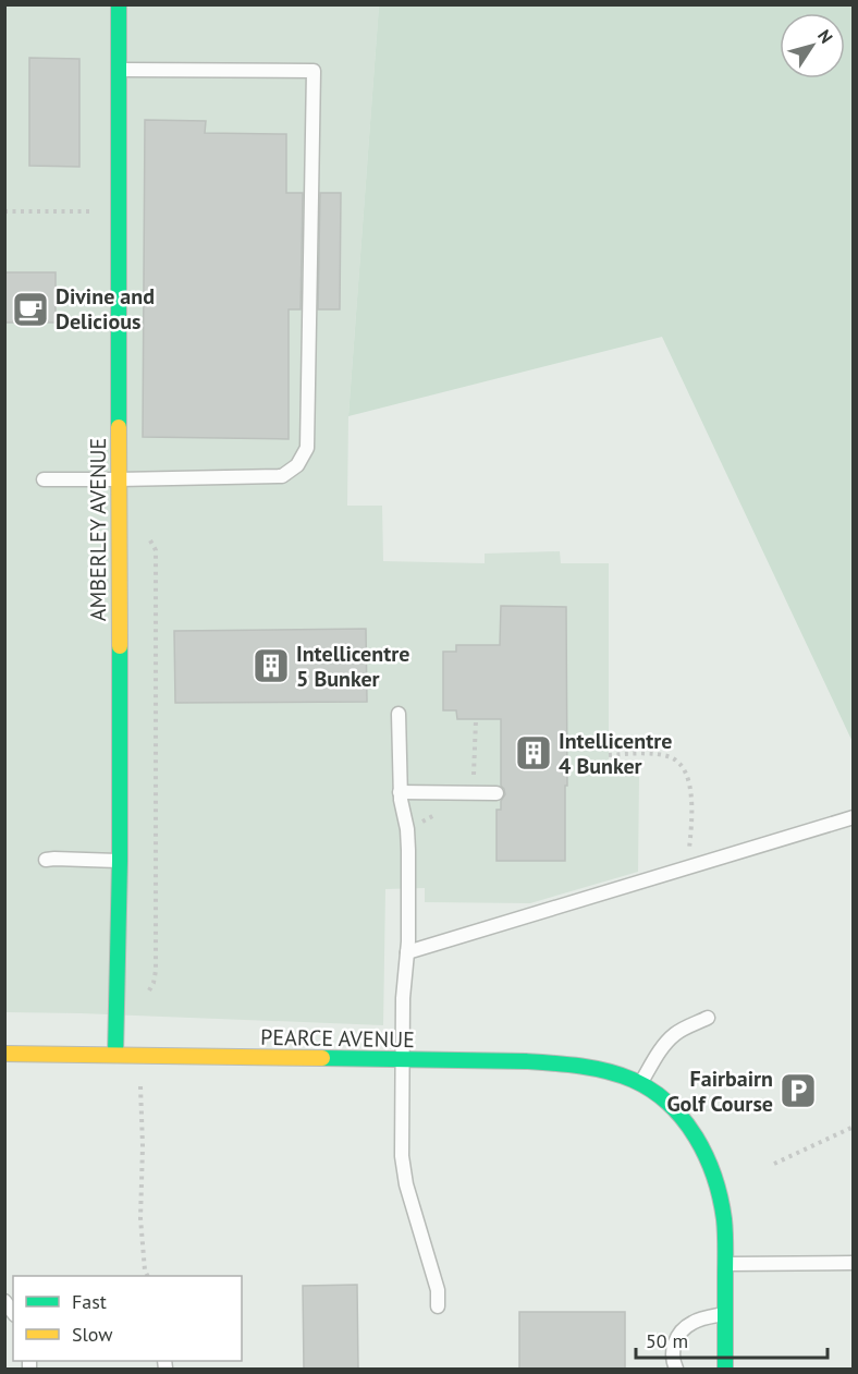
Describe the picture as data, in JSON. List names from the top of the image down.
{
  "streets": {
    "street": ["AMBERLEY AVENUE", "PEARCE AVENUE"]
  },
  "crossings": [
    ["AMBERLEY AVENUE", "PEARCE AVENUE"]
  ],
  "places": {
    "cafe": ["Divine and Delicious"],
    "building": ["Intellicentre 5 Bunker", "Intellicentre 4 Bunker"],
    "parking": ["Fairbairn Golf Course"]
  },
  "legend": ["Fast", "Slow"],
  "scale_bar": "50 m",
  "north": "top right"
}
